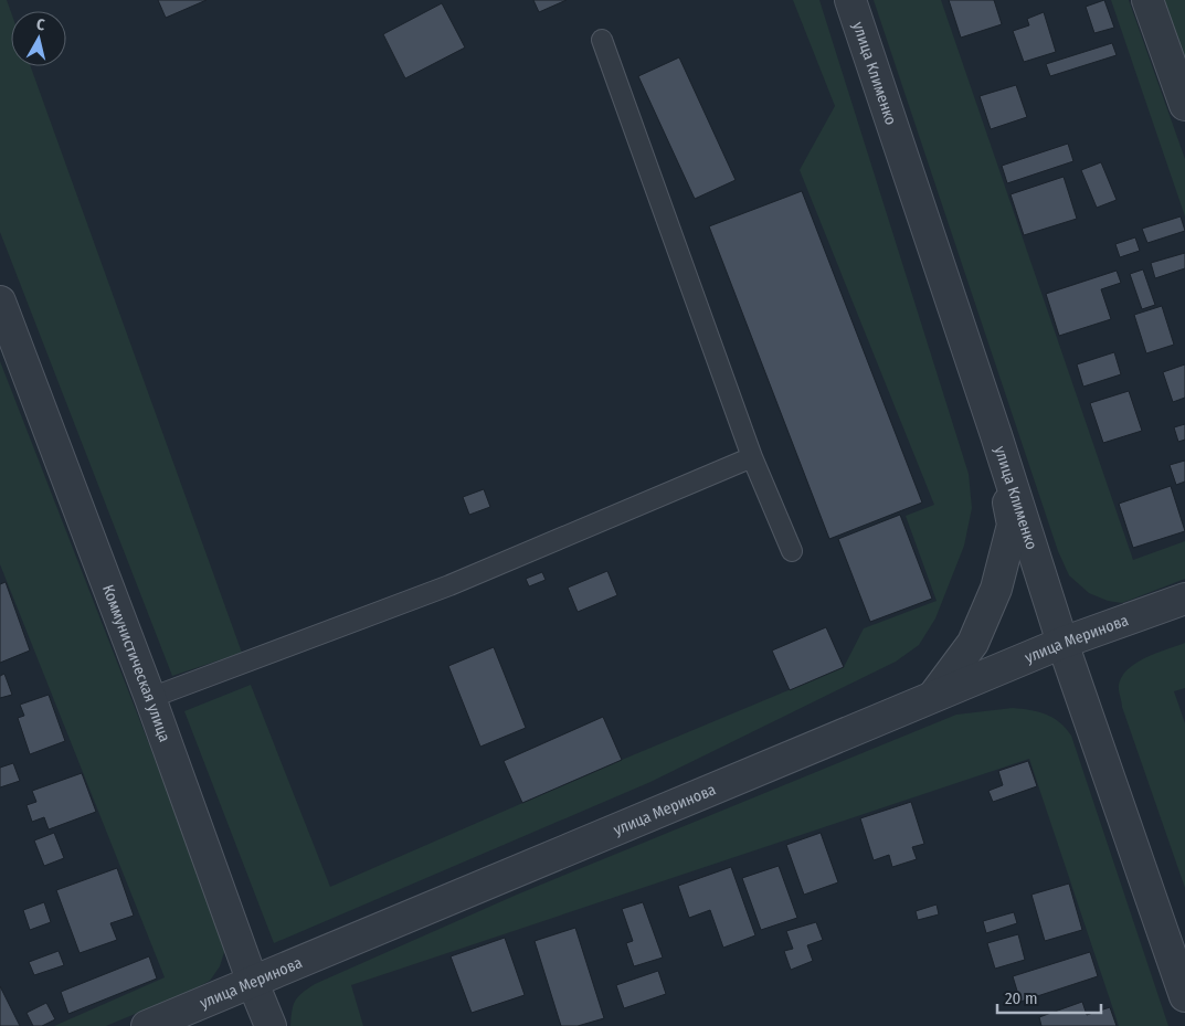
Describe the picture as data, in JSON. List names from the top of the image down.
{
  "streets": {
    "street": ["улица Клименко", "улица Меринова", "Коммунистическая улица"]
  },
  "crossings": [
    ["улица Клименко", "улица Меринова"],
    ["улица Меринова", "Коммунистическая улица"]
  ],
  "scale_bar": "20 m",
  "north": "top"
}
